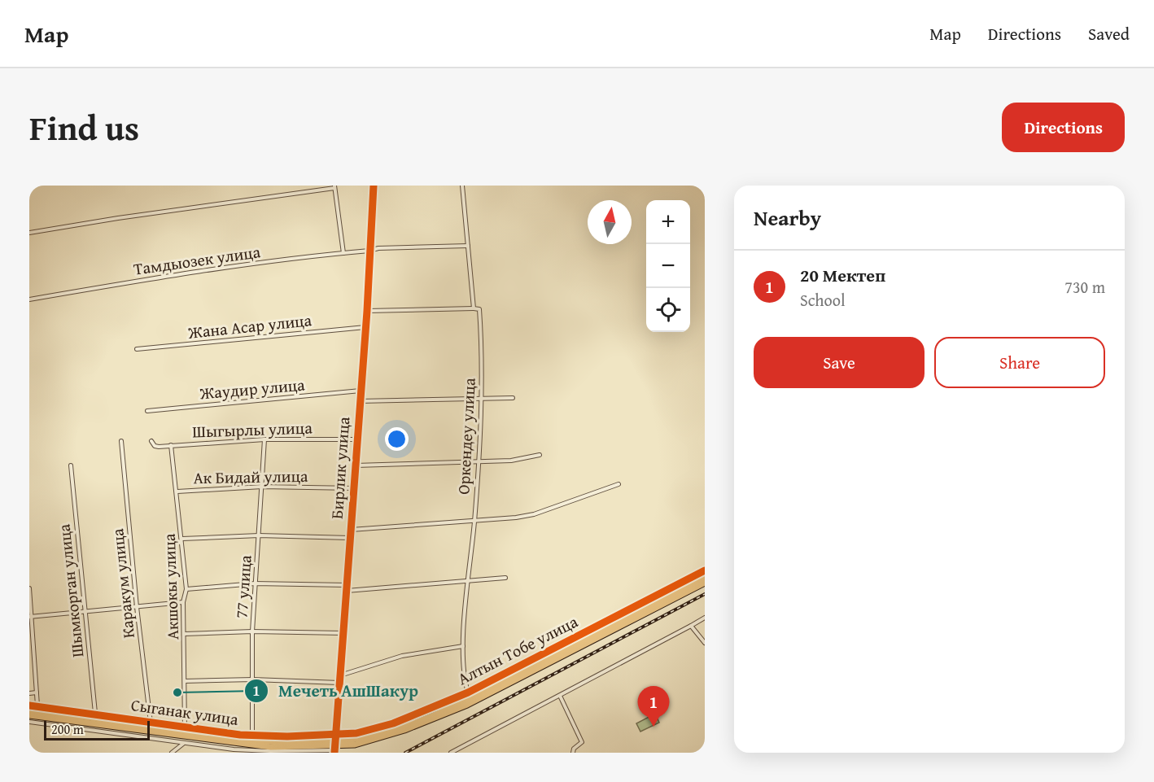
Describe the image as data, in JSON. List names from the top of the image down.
{
  "streets": {
    "street": [
      "Тамдыозек улица",
      "Жана Асар улица",
      "Жаудир улица",
      "Шыгырлы улица",
      "Оркендеу улица",
      "Бирлик улица",
      "Ак Бидай улица",
      "Каракум улица",
      "Акшокы улица",
      "77 улица",
      "Шымкорган улица",
      "Алтын Тобе улица",
      "Сыганак улица"
    ]
  },
  "crossings": [
    ["Тамдыозек улица", "Оркендеу улица"],
    ["Тамдыозек улица", "Бирлик улица"],
    ["Жана Асар улица", "Бирлик улица"],
    ["Жаудир улица", "Бирлик улица"],
    ["Шыгырлы улица", "Бирлик улица"],
    ["Шыгырлы улица", "Акшокы улица"],
    ["Шыгырлы улица", "77 улица"],
    ["Оркендеу улица", "Алтын Тобе улица"],
    ["Бирлик улица", "Ак Бидай улица"],
    ["Бирлик улица", "Алтын Тобе улица"],
    ["Бирлик улица", "Сыганак улица"],
    ["Ак Бидай улица", "Акшокы улица"],
    ["Ак Бидай улица", "77 улица"],
    ["Каракум улица", "Сыганак улица"],
    ["Акшокы улица", "Сыганак улица"],
    ["77 улица", "Сыганак улица"],
    ["Шымкорган улица", "Сыганак улица"],
    ["Алтын Тобе улица", "Сыганак улица"]
  ],
  "places": ["Мечеть АшШакур"],
  "scale_bar": "200 m",
  "north": "top",
  "page": {
    "header": "Map",
    "nav": ["Map", "Directions", "Saved"],
    "title": "Find us",
    "buttons": [
      "Directions",
      ["Save", "Share"]
    ],
    "heading": "Nearby",
    "map_buttons": ["+", "−"],
    "list": [
      {
        "mark": "1",
        "name": "20 Мектеп",
        "note": "School",
        "value": "730 m"
      }
    ],
    "pins": "1",
    "scale": "200 m"
  }
}
